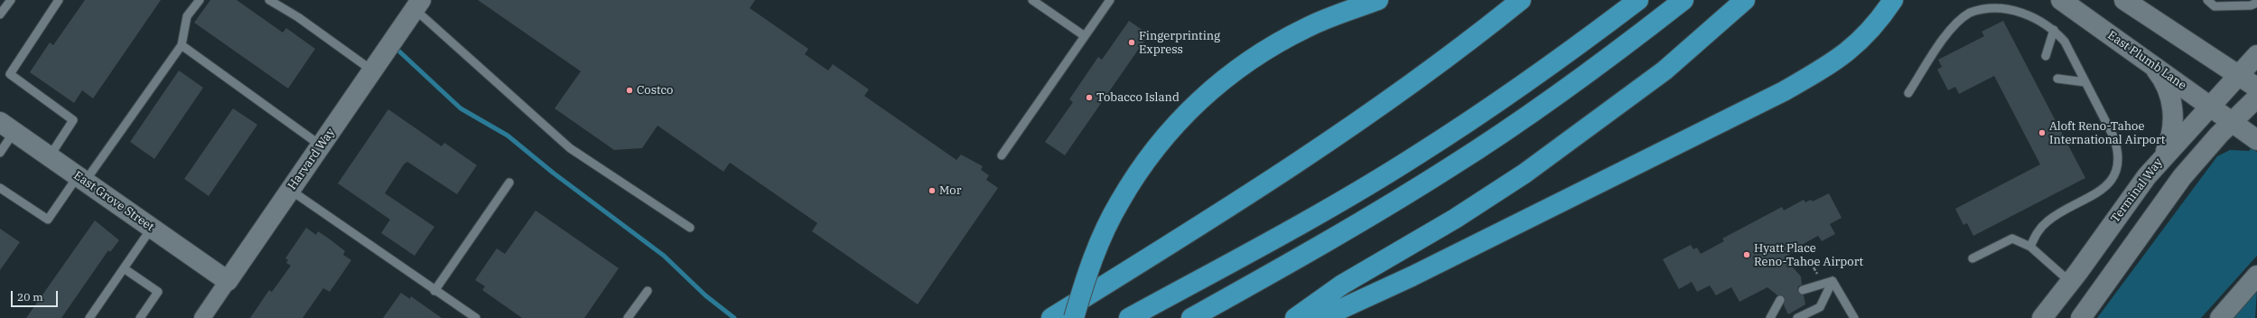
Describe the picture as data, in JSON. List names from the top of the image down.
{
  "streets": {
    "street": [
      "East Plumb Lane",
      "Harvard Way",
      "Terminal Way",
      "East Grove Street"
    ]
  },
  "crossings": [
    ["East Plumb Lane", "Terminal Way"],
    ["Harvard Way", "East Grove Street"]
  ],
  "places": [
    "Fingerprinting Express",
    "Costco",
    "Tobacco Island",
    "Aloft Reno-Tahoe International Airport",
    "Mor",
    "Hyatt Place Reno-Tahoe Airport"
  ],
  "scale_bar": "20 m"
}
